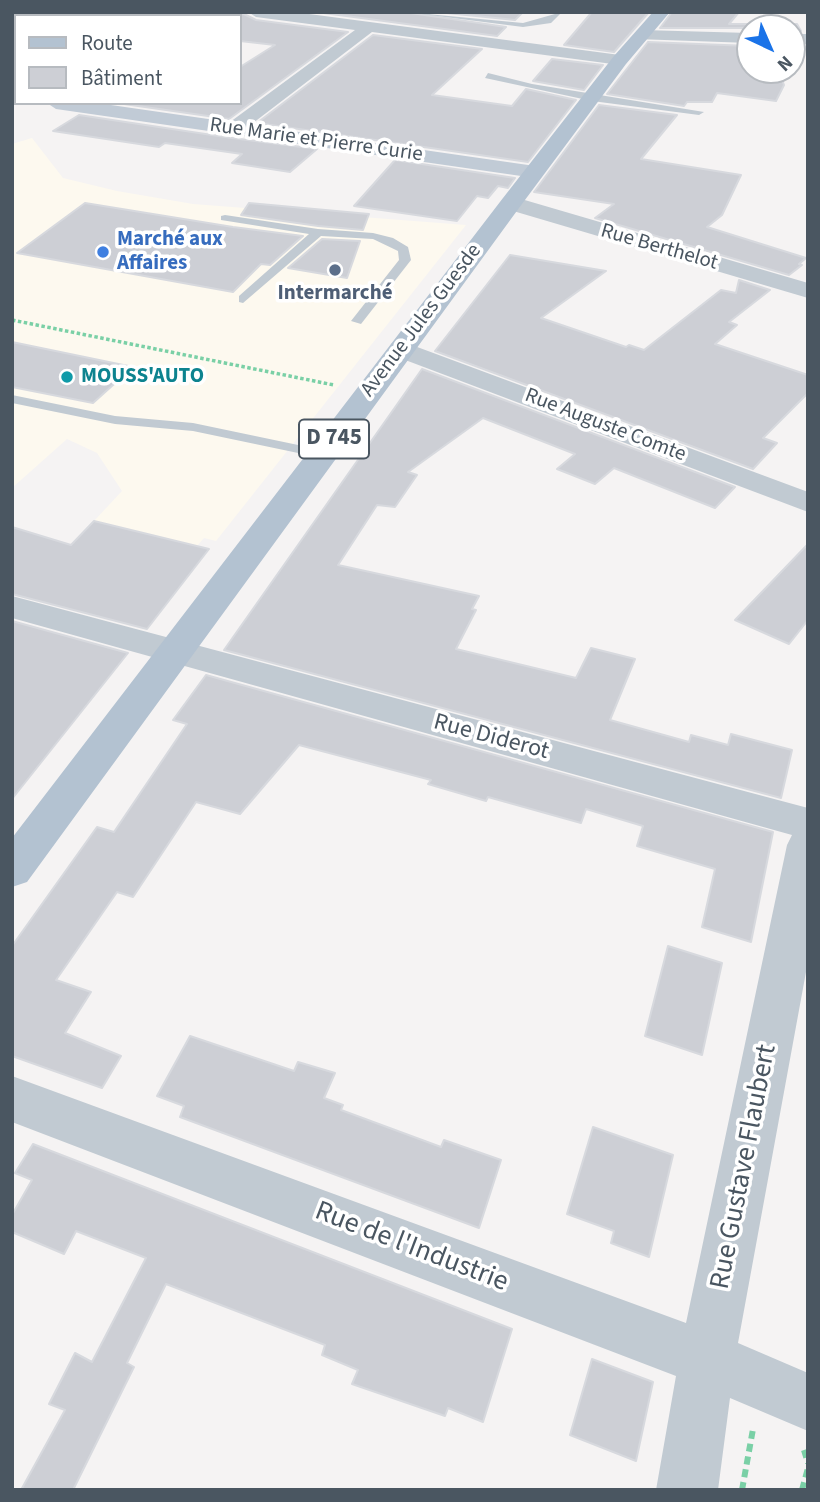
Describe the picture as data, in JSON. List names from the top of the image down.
{
  "streets": {
    "main road": ["Avenue Jules Guesde", "D 745"],
    "street": [
      "Rue Marie et Pierre Curie",
      "Rue Berthelot",
      "Rue Auguste Comte",
      "Rue Diderot",
      "Rue Gustave Flaubert",
      "Rue de l'Industrie"
    ]
  },
  "crossings": [
    ["Rue Marie et Pierre Curie", "Avenue Jules Guesde"],
    ["Rue Berthelot", "Avenue Jules Guesde"],
    ["Avenue Jules Guesde", "Rue Auguste Comte"],
    ["Avenue Jules Guesde", "Rue Diderot"],
    ["Rue Gustave Flaubert", "Rue de l'Industrie"]
  ],
  "places": ["Marché aux Affaires", "Intermarché", "MOUSS'AUTO"],
  "legend": ["Route", "Bâtiment"],
  "north": "bottom right"
}
